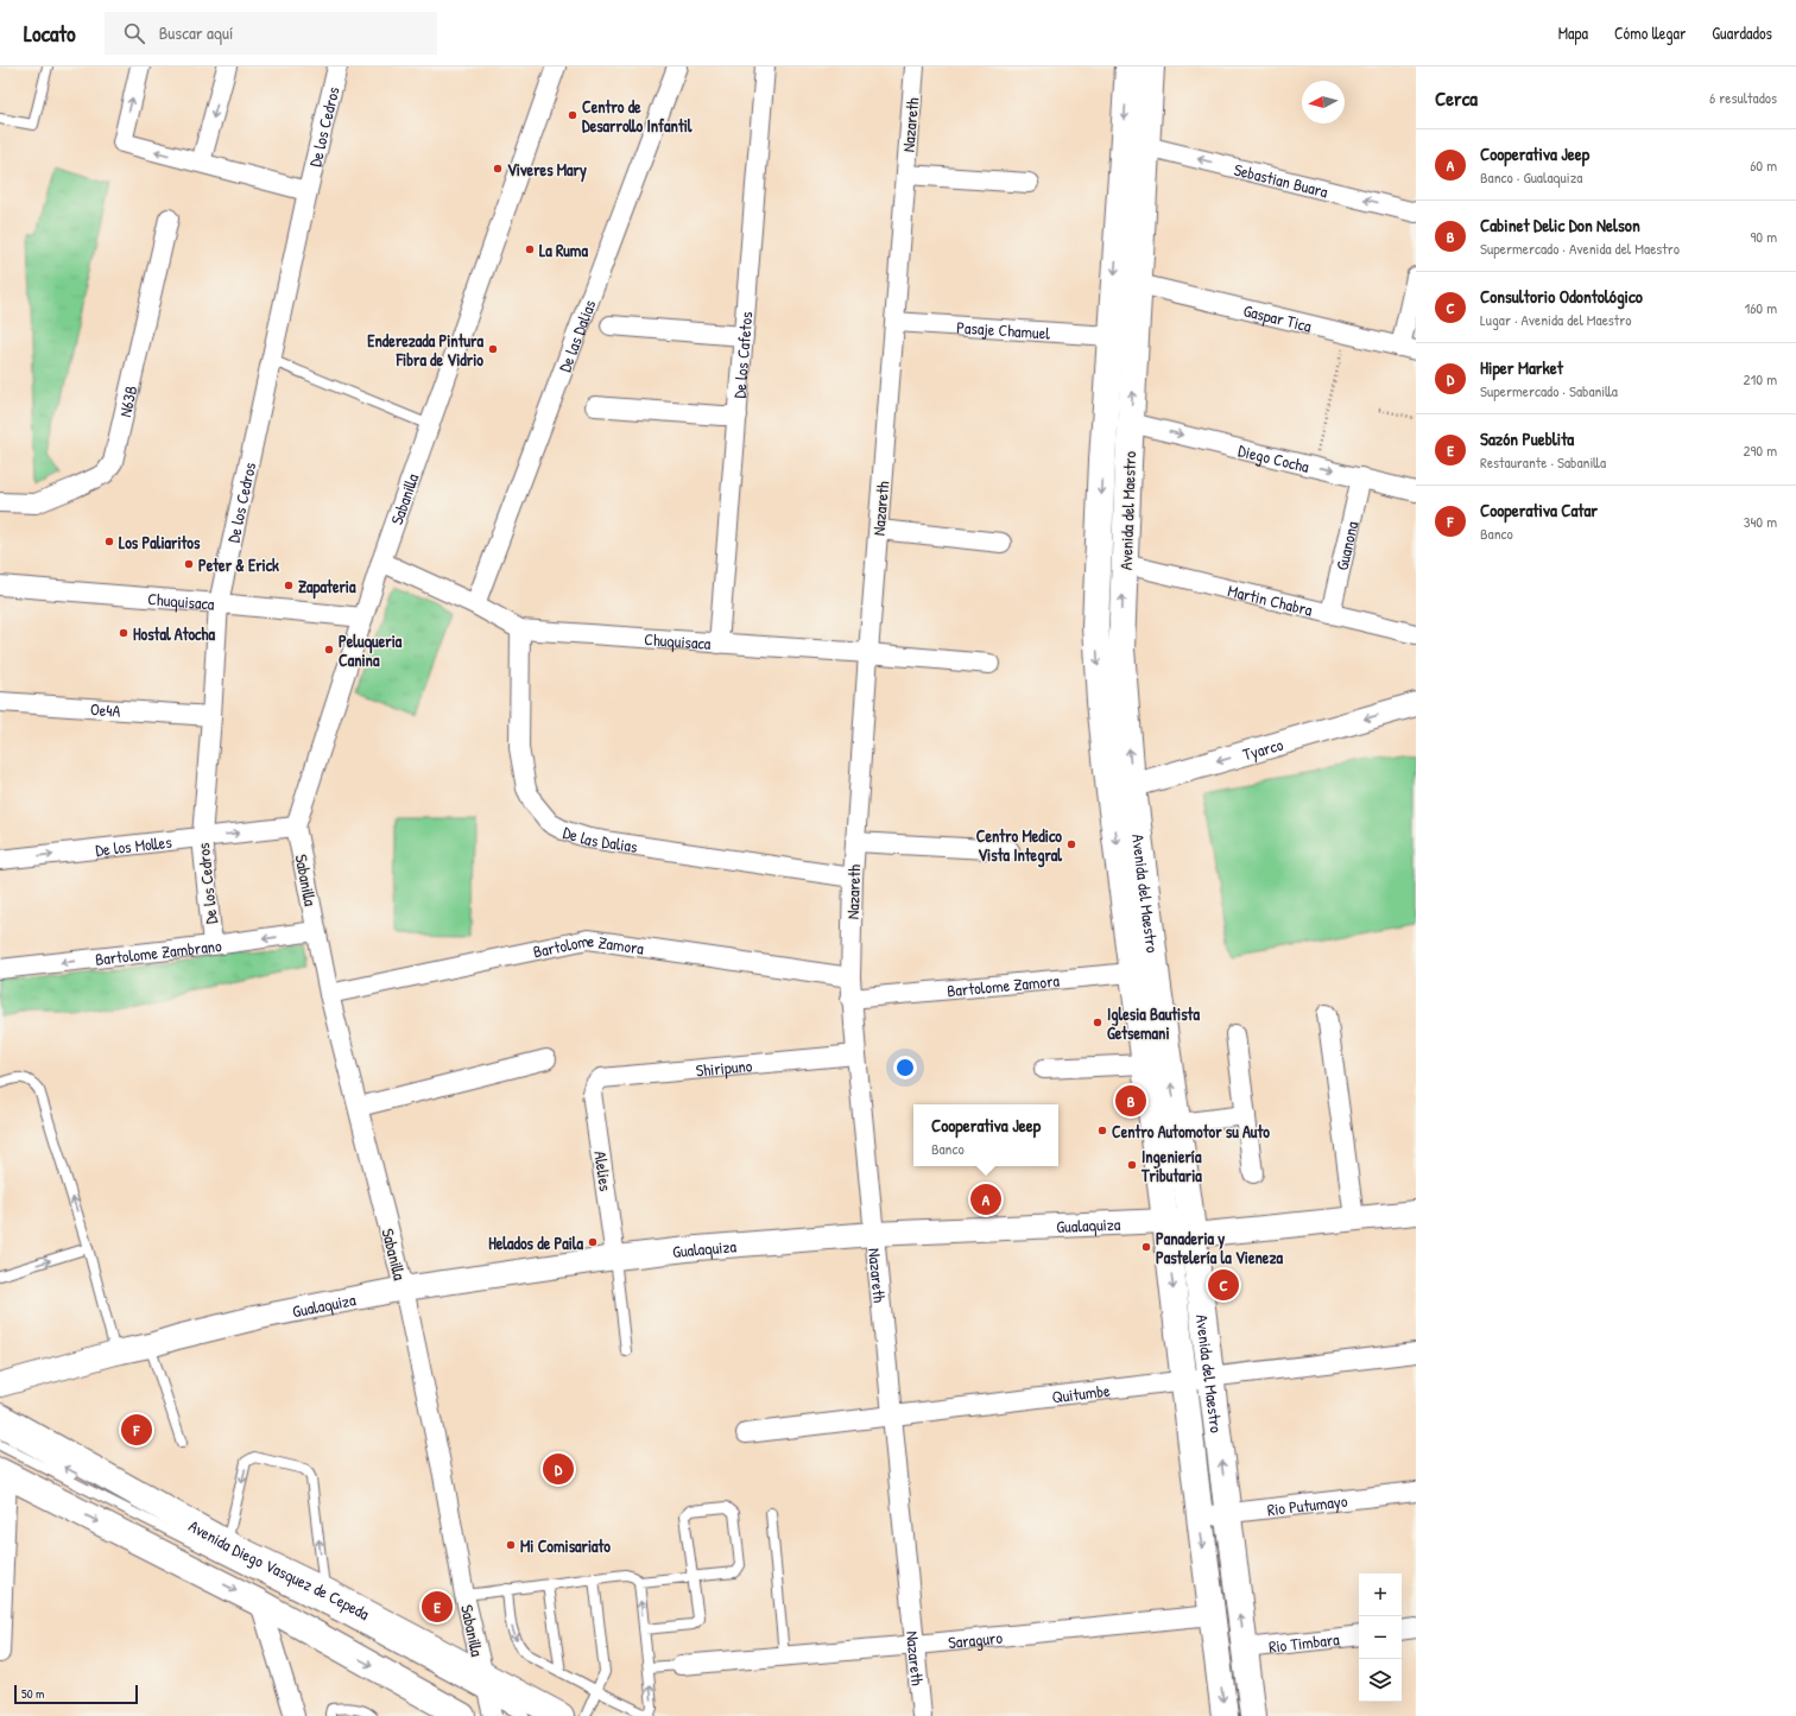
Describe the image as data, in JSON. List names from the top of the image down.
{
  "streets": {
    "main road": ["Avenida del Maestro", "Avenida Diego Vasquez de Cepeda"],
    "street": [
      "Nazareth",
      "De los Cedros",
      "Sebastian Buara",
      "Gaspar Tica",
      "Pasaje Chamuel",
      "De las Dalias",
      "De los Cafetos",
      "N63B",
      "Diego Cocha",
      "Sabanilla",
      "Guanona",
      "Chuquisaca",
      "Martin Chabra",
      "Oe4A",
      "Tyarco",
      "De los Molles",
      "Bartolome Zamora",
      "Bartolome Zambrano",
      "Shiripuno",
      "Alelies",
      "Gualaquiza",
      "Quitumbe",
      "Rio Putumayo",
      "Saraguro",
      "Rio Timbara"
    ]
  },
  "crossings": [
    ["Nazareth", "Pasaje Chamuel"],
    ["Nazareth", "De las Dalias"],
    ["Nazareth", "Chuquisaca"],
    ["Nazareth", "Bartolome Zamora"],
    ["Nazareth", "Shiripuno"],
    ["Nazareth", "Gualaquiza"],
    ["Nazareth", "Quitumbe"],
    ["Nazareth", "Saraguro"],
    ["De los Cedros", "Chuquisaca"],
    ["De los Cedros", "Oe4A"],
    ["De los Cedros", "De los Molles"],
    ["De los Cedros", "Bartolome Zambrano"],
    ["Sebastian Buara", "Avenida del Maestro"],
    ["Gaspar Tica", "Avenida del Maestro"],
    ["Pasaje Chamuel", "Avenida del Maestro"],
    ["De las Dalias", "Chuquisaca"],
    ["De los Cafetos", "Chuquisaca"],
    ["Diego Cocha", "Avenida del Maestro"],
    ["Diego Cocha", "Guanona"],
    ["Sabanilla", "Chuquisaca"],
    ["Sabanilla", "De los Molles"],
    ["Sabanilla", "Bartolome Zamora"],
    ["Sabanilla", "Bartolome Zambrano"],
    ["Sabanilla", "Gualaquiza"],
    ["Sabanilla", "Avenida Diego Vasquez de Cepeda"],
    ["Avenida del Maestro", "Martin Chabra"],
    ["Avenida del Maestro", "Tyarco"],
    ["Avenida del Maestro", "Bartolome Zamora"],
    ["Avenida del Maestro", "Gualaquiza"],
    ["Avenida del Maestro", "Quitumbe"],
    ["Avenida del Maestro", "Rio Putumayo"],
    ["Avenida del Maestro", "Saraguro"],
    ["Avenida del Maestro", "Rio Timbara"],
    ["Guanona", "Martin Chabra"],
    ["Shiripuno", "Alelies"],
    ["Alelies", "Gualaquiza"]
  ],
  "one_way": [
    "Sebastian Buara",
    "Diego Cocha",
    "Tyarco",
    "De los Molles",
    "Bartolome Zambrano"
  ],
  "places": [
    "Centro de Desarrollo Infantil",
    "Viveres Mary",
    "La Ruma",
    "Enderezada Pintura Fibra de Vidrio",
    "Los Paliaritos",
    "Peter & Erick",
    "Zapateria",
    "Hostal Atocha",
    "Peluqueria Canina",
    "Centro Medico Vista Integral",
    "Iglesia Bautista Getsemani",
    "Centro Automotor su Auto",
    "Ingeniería Tributaria",
    "Helados de Paila",
    "Panaderia y Pastelería la Vieneza",
    "Mi Comisariato"
  ],
  "scale_bar": "50 m",
  "north": "left",
  "page": {
    "header": "Locato",
    "search": "Buscar aquí",
    "nav": ["Mapa", "Cómo llegar", "Guardados"],
    "heading": ["Cerca", "6 resultados"],
    "list": [
      {
        "mark": "A",
        "name": "Cooperativa Jeep",
        "note": "Banco · Gualaquiza",
        "value": "60 m"
      },
      {
        "mark": "B",
        "name": "Cabinet Delic Don Nelson",
        "note": "Supermercado · Avenida del Maestro",
        "value": "90 m"
      },
      {
        "mark": "C",
        "name": "Consultorio Odontológico",
        "note": "Lugar · Avenida del Maestro",
        "value": "160 m"
      },
      {
        "mark": "D",
        "name": "Hiper Market",
        "note": "Supermercado · Sabanilla",
        "value": "210 m"
      },
      {
        "mark": "E",
        "name": "Sazón Pueblita",
        "note": "Restaurante · Sabanilla",
        "value": "290 m"
      },
      {
        "mark": "F",
        "name": "Cooperativa Catar",
        "note": "Banco",
        "value": "340 m"
      }
    ],
    "pins": [
      "B",
      "A",
      "C",
      "F",
      "D",
      "E"
    ],
    "popup": ["Cooperativa Jeep", "Banco"],
    "map_buttons": ["+", "−"],
    "scale": "50 m"
  }
}
